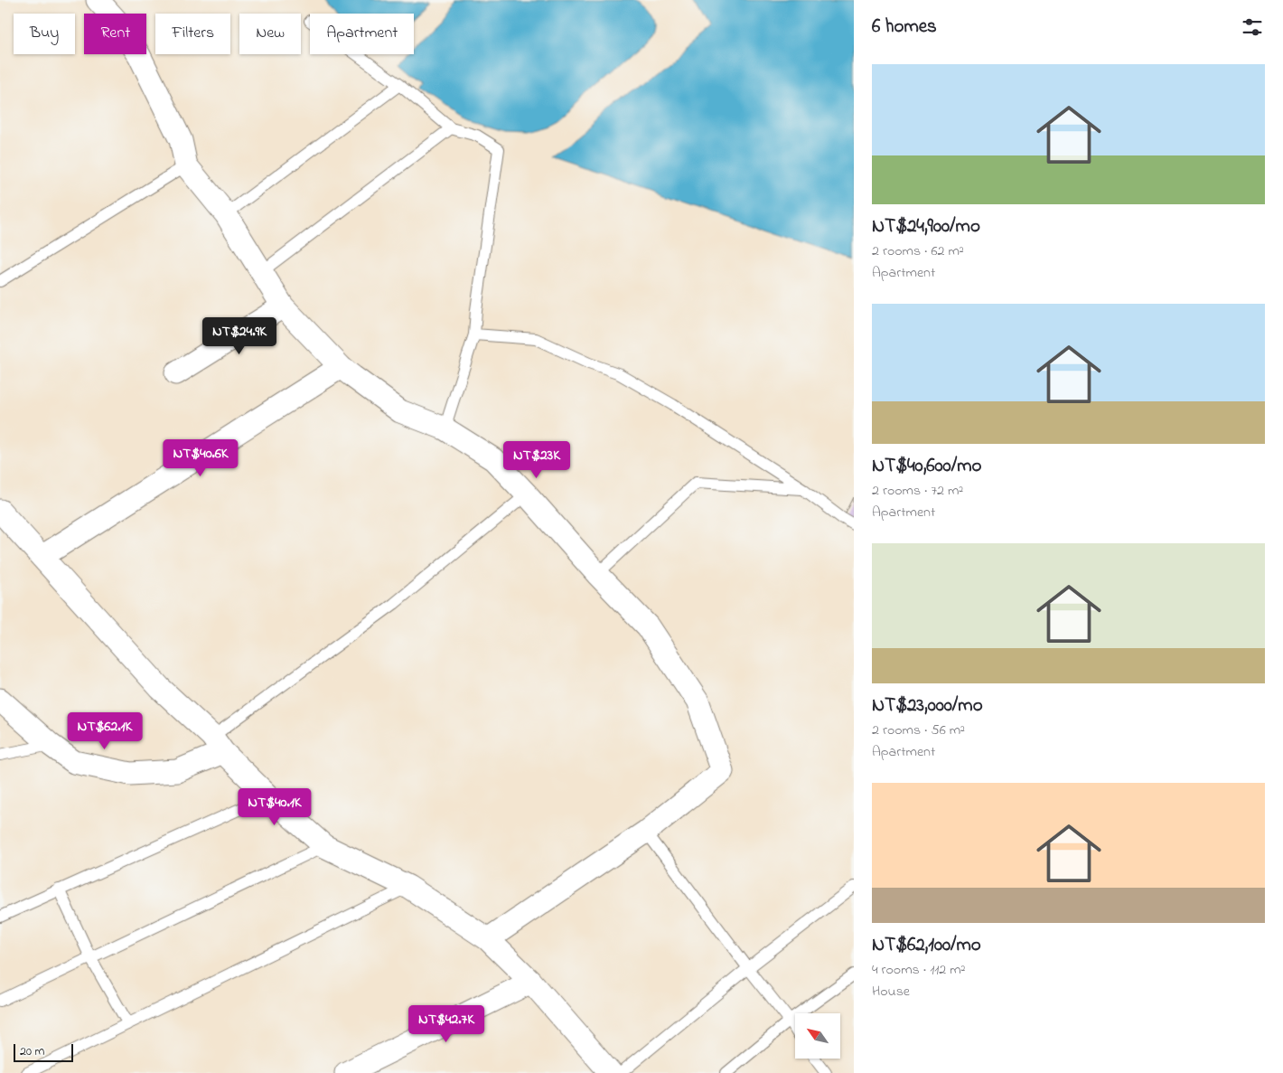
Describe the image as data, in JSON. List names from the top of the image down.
{
  "scale_bar": "20 m",
  "north": "top left",
  "page": {
    "heading": "6 homes",
    "chip": [
      "Buy",
      "Rent",
      "Filters",
      "New",
      "Apartment"
    ],
    "list": [
      {
        "name": "NT$24,900/mo",
        "note": "2 rooms · 62 m² · Apartment"
      },
      {
        "name": "NT$40,600/mo",
        "note": "2 rooms · 72 m² · Apartment"
      },
      {
        "name": "NT$23,000/mo",
        "note": "2 rooms · 56 m² · Apartment"
      },
      {
        "name": "NT$62,100/mo",
        "note": "4 rooms · 112 m² · House"
      }
    ],
    "price": [
      "NT$24.9K",
      "NT$40.6K",
      "NT$23K",
      "NT$62.1K",
      "NT$40.1K",
      "NT$42.7K"
    ],
    "scale": "20 m"
  }
}
